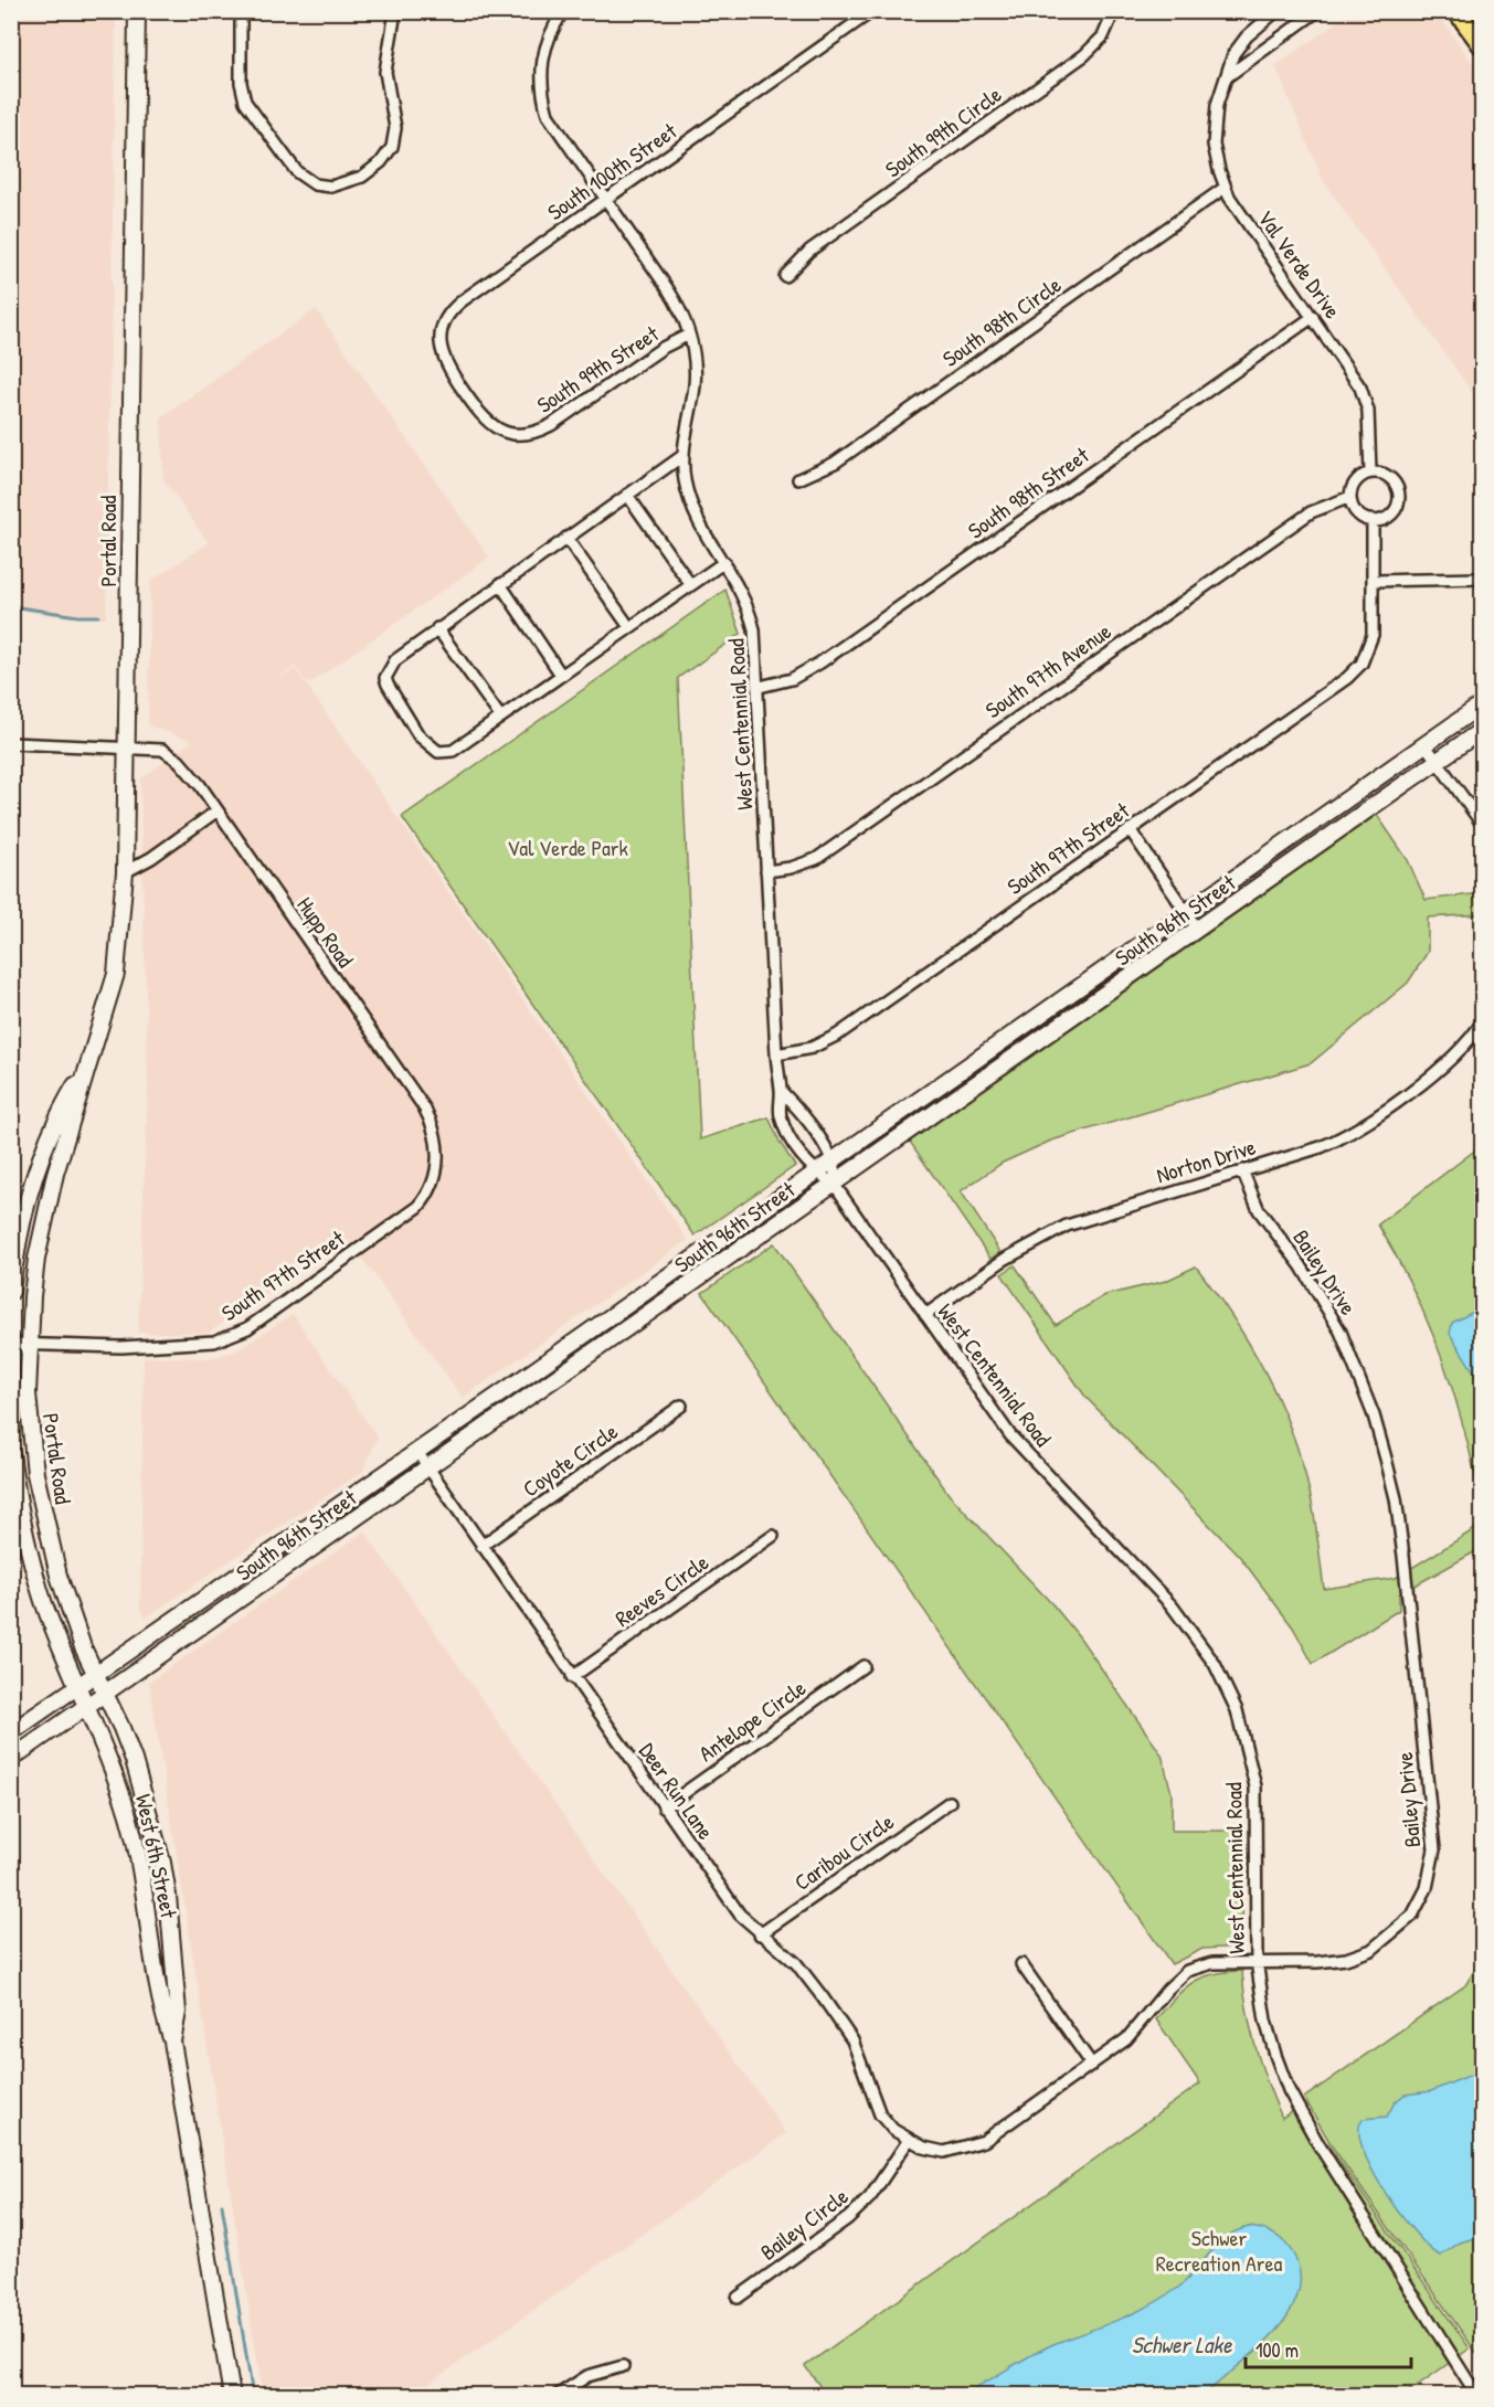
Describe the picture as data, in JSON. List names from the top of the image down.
{
  "streets": {
    "main road": ["Portal Road", "South 96th Street", "West 6th Street"],
    "street": [
      "South 99th Circle",
      "South 100th Street",
      "Val Verde Drive",
      "South 98th Circle",
      "South 99th Street",
      "South 98th Street",
      "South 97th Avenue",
      "West Centennial Road",
      "South 97th Street",
      "Hupp Road",
      "Norton Drive",
      "Bailey Drive",
      "Coyote Circle",
      "Reeves Circle",
      "Antelope Circle",
      "Deer Run Lane",
      "Caribou Circle",
      "Bailey Circle"
    ]
  },
  "crossings": [
    ["South 100th Street", "South 99th Street"],
    ["South 100th Street", "West Centennial Road"],
    ["Val Verde Drive", "South 98th Circle"],
    ["Val Verde Drive", "South 98th Street"],
    ["Val Verde Drive", "South 97th Avenue"],
    ["South 99th Street", "West Centennial Road"],
    ["South 98th Street", "West Centennial Road"],
    ["Portal Road", "South 97th Street"],
    ["Portal Road", "South 96th Street"],
    ["Portal Road", "Hupp Road"],
    ["Portal Road", "West 6th Street"],
    ["South 97th Avenue", "West Centennial Road"],
    ["West Centennial Road", "South 97th Street"],
    ["West Centennial Road", "South 96th Street"],
    ["West Centennial Road", "Norton Drive"],
    ["West Centennial Road", "Bailey Drive"],
    ["South 97th Street", "Hupp Road"],
    ["South 96th Street", "Deer Run Lane"],
    ["South 96th Street", "West 6th Street"],
    ["Norton Drive", "Bailey Drive"],
    ["Bailey Drive", "Deer Run Lane"],
    ["Bailey Drive", "Bailey Circle"],
    ["Coyote Circle", "Deer Run Lane"],
    ["Reeves Circle", "Deer Run Lane"],
    ["Antelope Circle", "Deer Run Lane"],
    ["Deer Run Lane", "Caribou Circle"],
    ["Deer Run Lane", "Bailey Circle"]
  ],
  "water": ["Schwer Lake"],
  "parks": ["Val Verde Park", "Schwer Recreation Area"],
  "scale_bar": "100 m"
}
